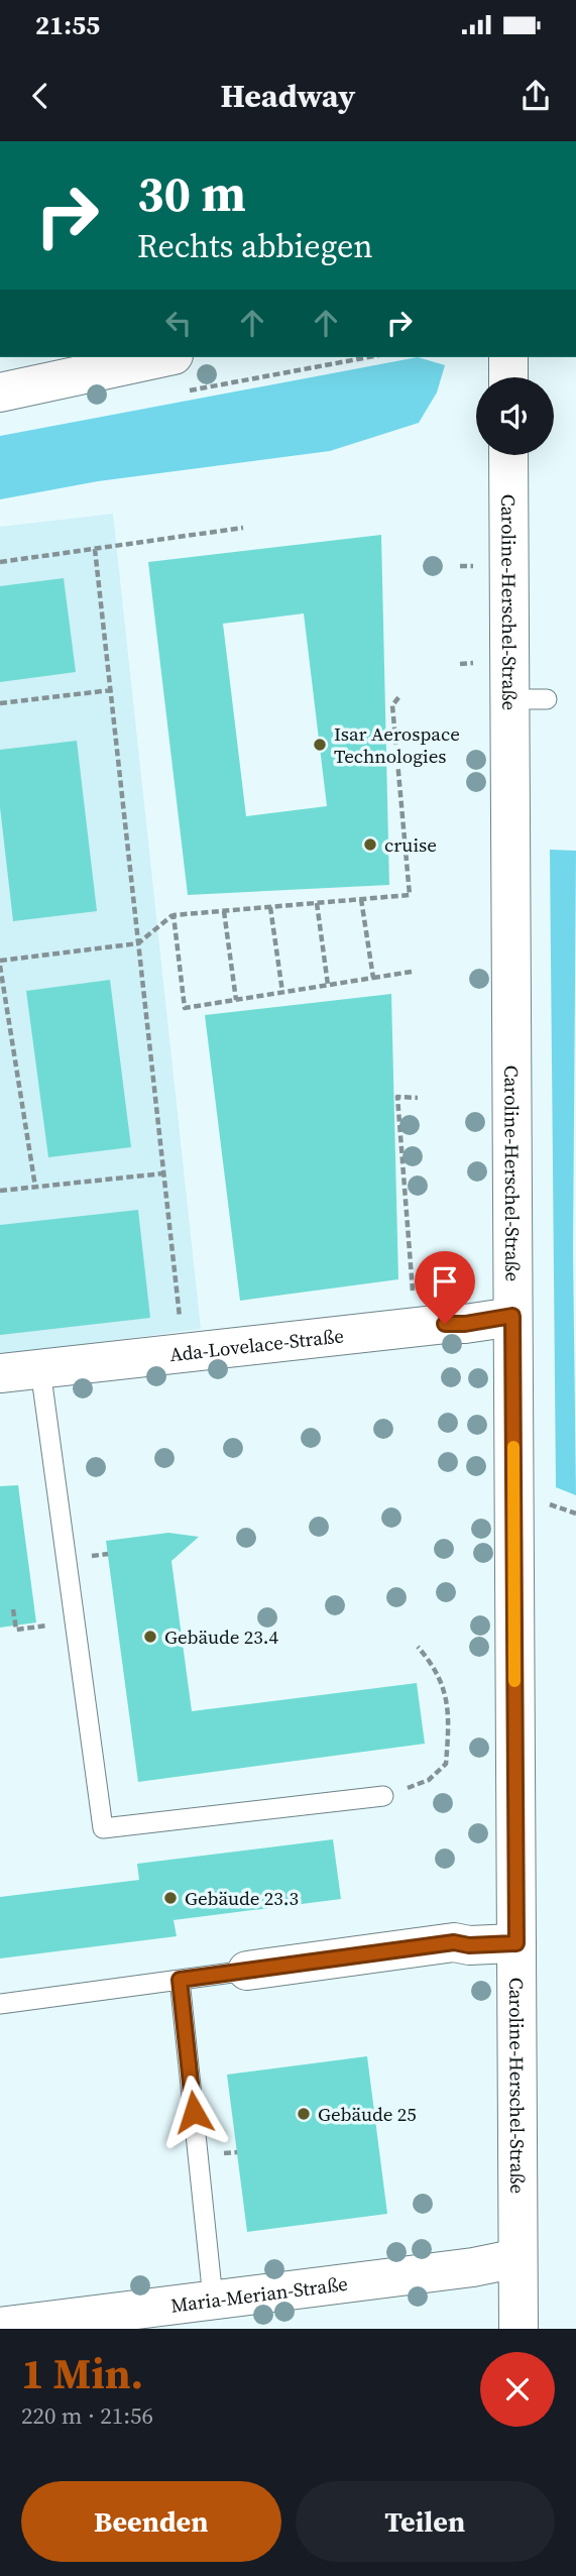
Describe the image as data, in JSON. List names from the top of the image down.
{
  "streets": {
    "street": ["Caroline-Herschel-Straße", "Ada-Lovelace-Straße", "Maria-Merian-Straße"]
  },
  "crossings": [
    ["Caroline-Herschel-Straße", "Ada-Lovelace-Straße"],
    ["Caroline-Herschel-Straße", "Maria-Merian-Straße"]
  ],
  "places": [
    "Isar Aerospace Technologies",
    "cruise",
    "Gebäude 23.4",
    "Gebäude 23.3",
    "Gebäude 25"
  ],
  "page": {
    "status": "21:55",
    "header": "Headway",
    "turn": ["30 m", "Rechts abbiegen"],
    "heading": ["1 Min.", "220 m · 21:56"],
    "buttons": ["Beenden", "Teilen"]
  }
}
